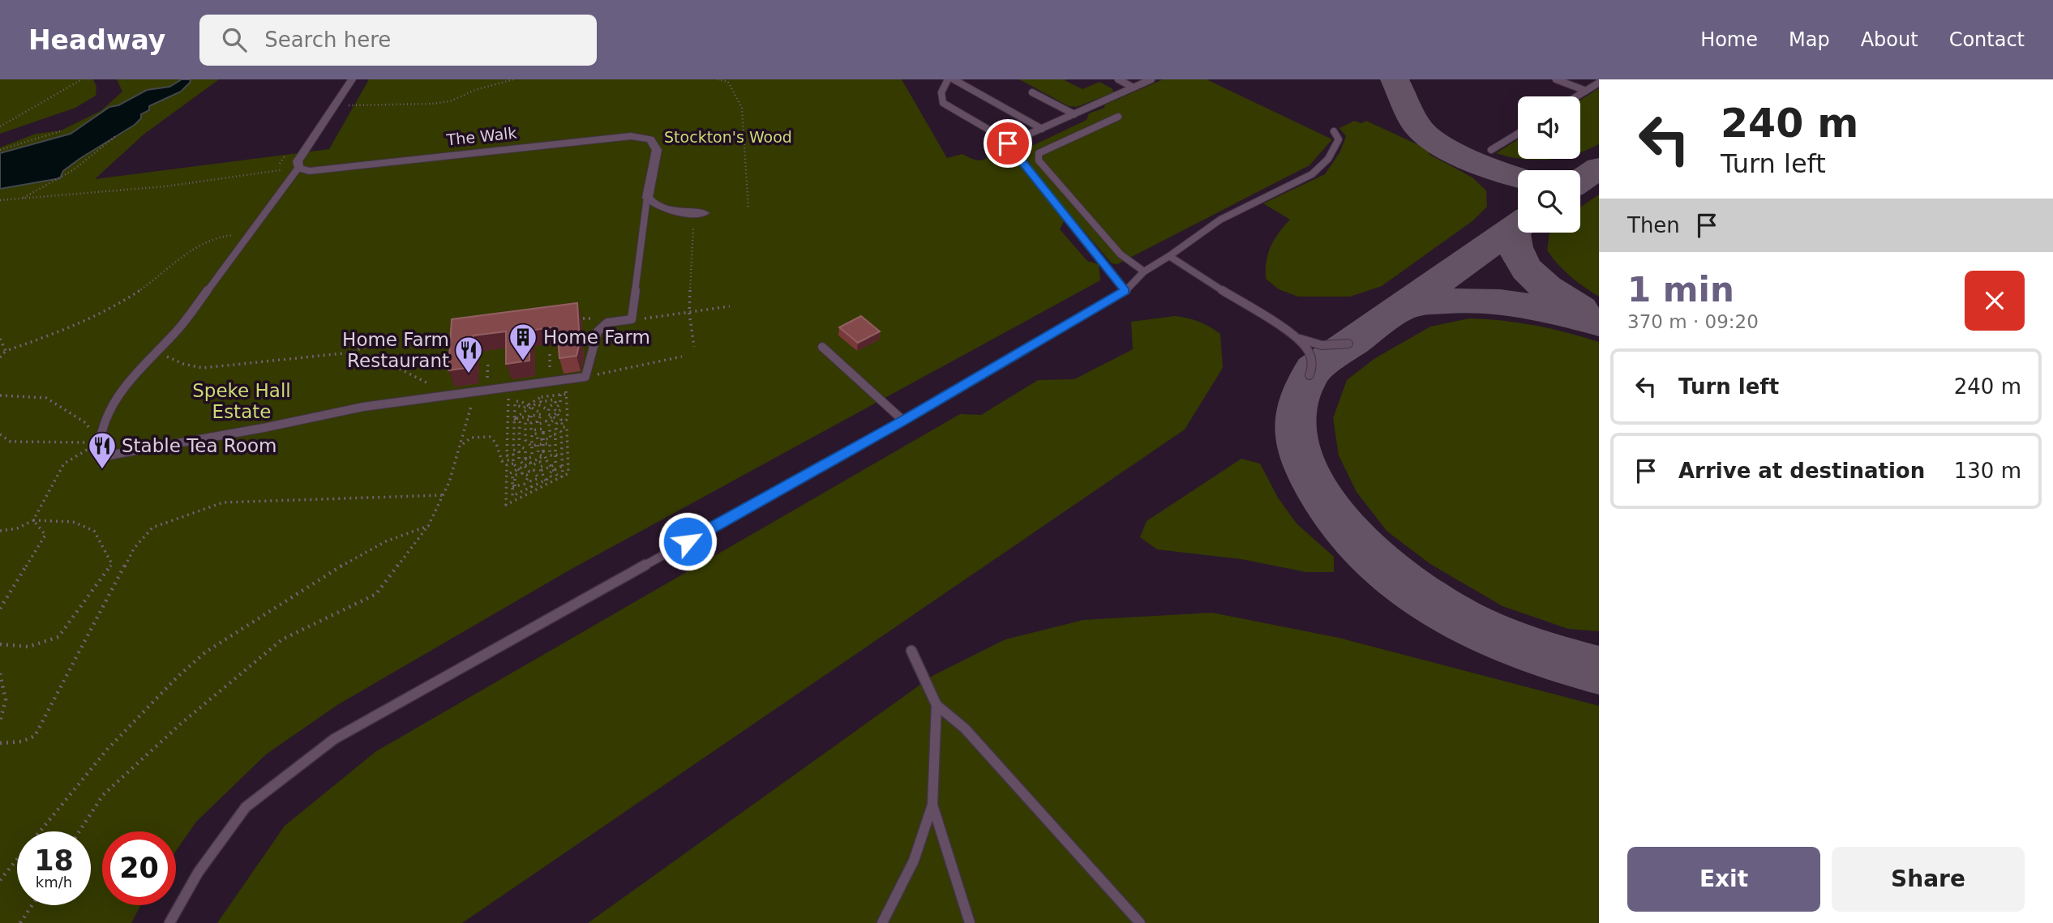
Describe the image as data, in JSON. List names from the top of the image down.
{
  "streets": {
    "street": ["The Walk"]
  },
  "parks": ["Stockton's Wood", "Speke Hall Estate"],
  "places": {
    "building": ["Home Farm"],
    "restaurant": ["Home Farm Restaurant", "Stable Tea Room"]
  },
  "page": {
    "header": "Headway",
    "search": "Search here",
    "nav": [
      "Home",
      "Map",
      "About",
      "Contact"
    ],
    "turn": ["240 m", "Turn left"],
    "then": "Then",
    "heading": ["1 min", "370 m · 09:20"],
    "list": [
      {
        "name": "Turn left",
        "value": "240 m"
      },
      {
        "name": "Arrive at destination",
        "value": "130 m"
      }
    ],
    "speed": "18 km/h",
    "limit": "20",
    "buttons": ["Exit", "Share"]
  }
}
